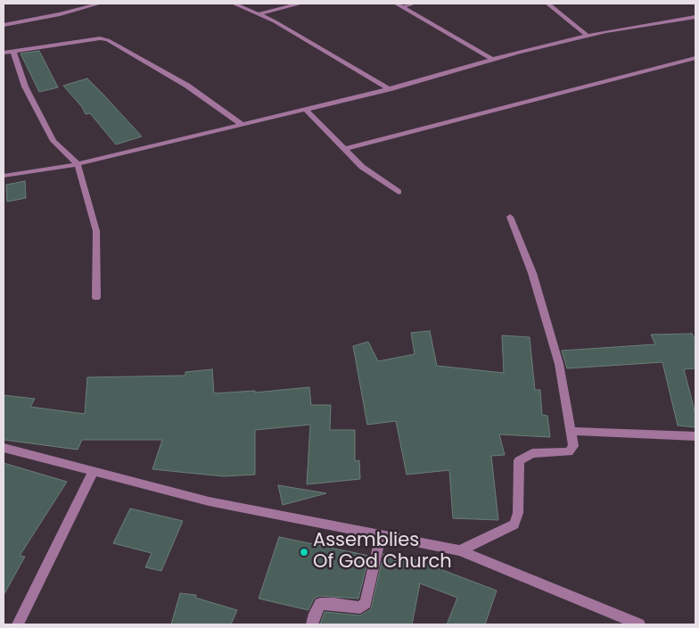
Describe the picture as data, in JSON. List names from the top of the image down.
{
  "places": ["Assemblies Of God Church"]
}
